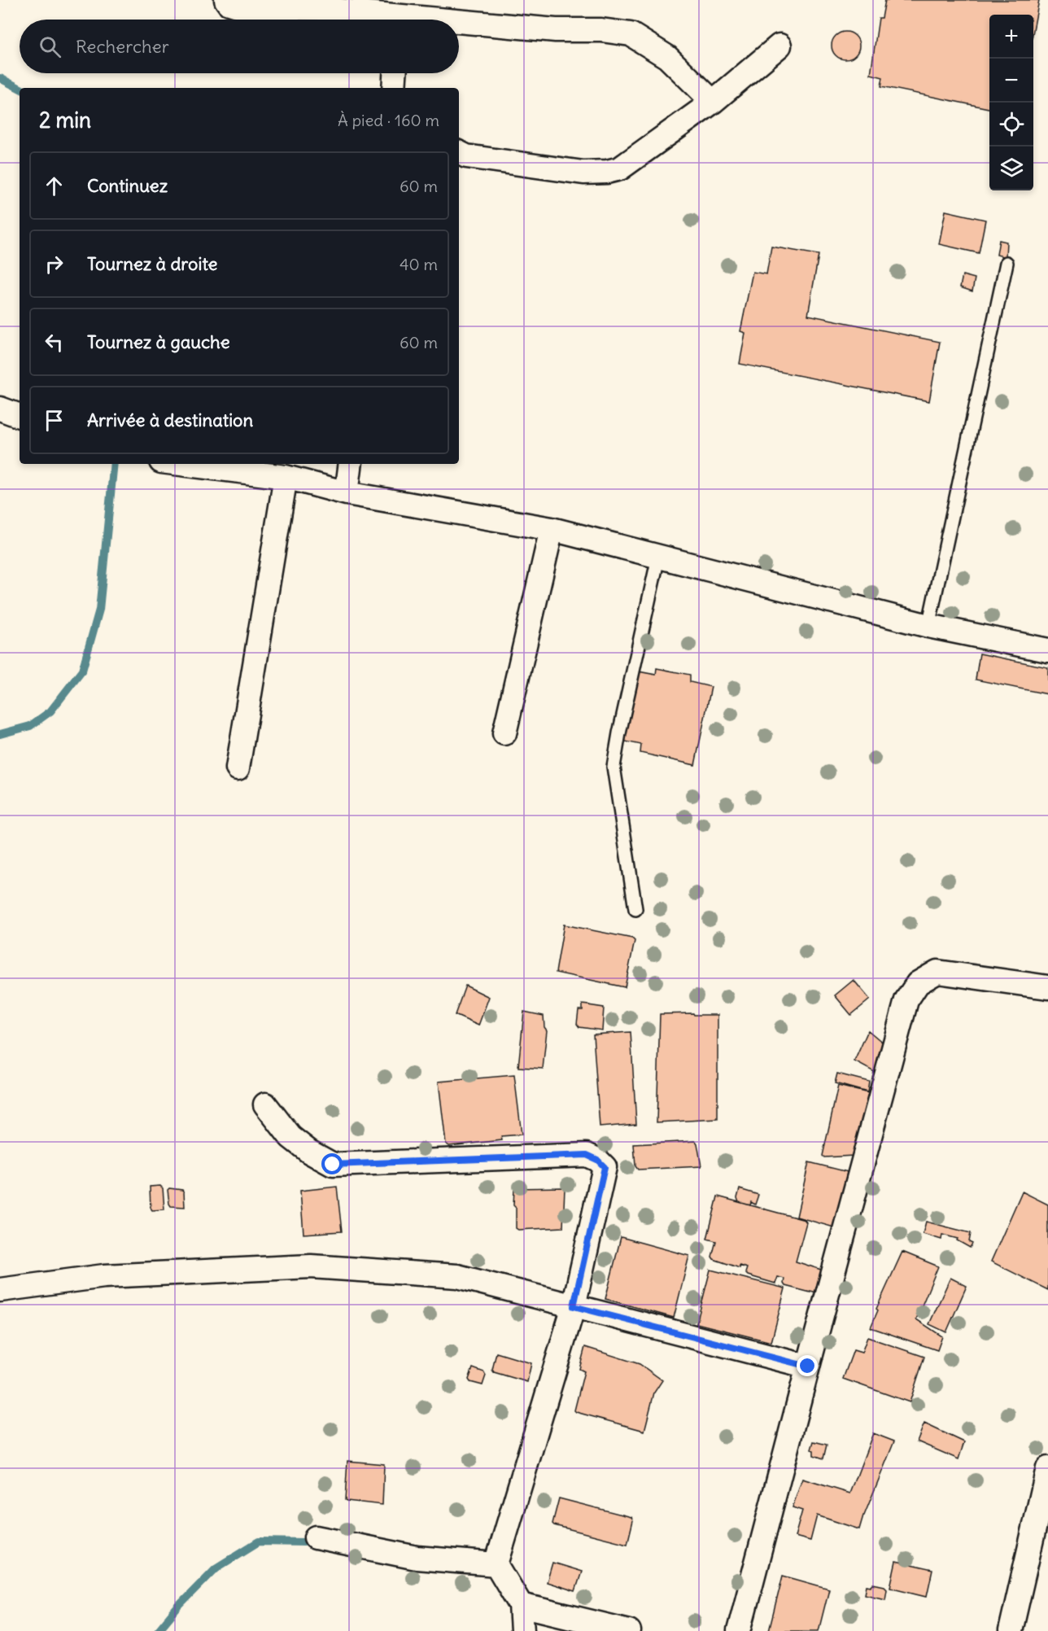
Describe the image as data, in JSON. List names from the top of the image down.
{
  "page": {
    "map_buttons": ["+", "−"],
    "search": "Rechercher",
    "heading": ["2 min", "À pied · 160 m"],
    "list": [
      ["Continuez", "60 m"],
      ["Tournez à droite", "40 m"],
      ["Tournez à gauche", "60 m"],
      "Arrivée à destination"
    ]
  }
}
